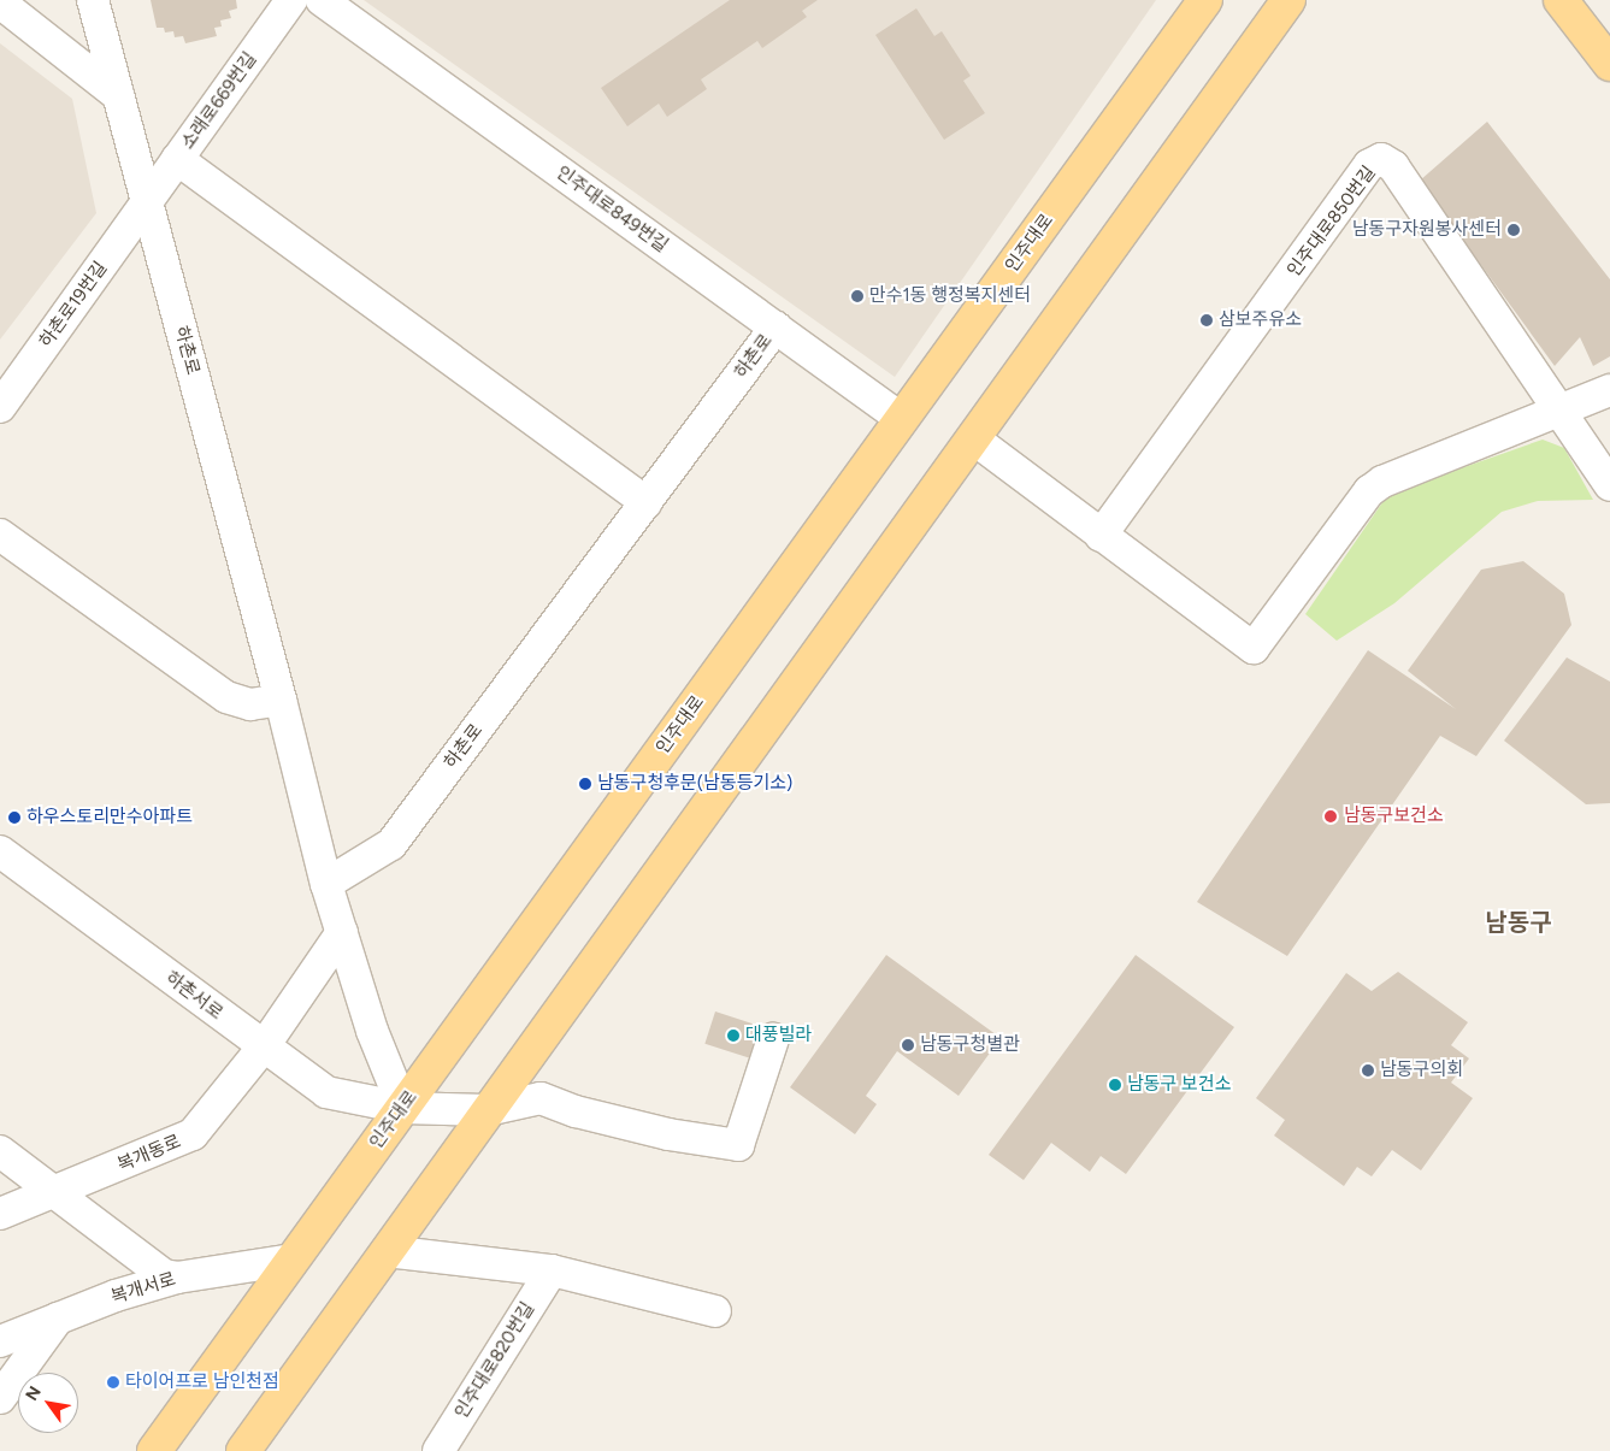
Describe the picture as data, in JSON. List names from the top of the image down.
{
  "streets": {
    "main road": ["인주대로"],
    "street": [
      "소래로669번길",
      "인주대로849번길",
      "인주대로850번길",
      "하촌로19번길",
      "하촌로",
      "하촌서로",
      "복개동로",
      "복개서로",
      "인주대로820번길"
    ]
  },
  "crossings": [
    ["소래로669번길", "하촌로19번길"],
    ["소래로669번길", "하촌로"],
    ["인주대로849번길", "인주대로"],
    ["인주대로849번길", "하촌로"],
    ["인주대로", "하촌로"],
    ["인주대로", "하촌서로"],
    ["인주대로", "복개서로"],
    ["하촌로19번길", "하촌로"],
    ["하촌로", "하촌서로"],
    ["하촌로", "복개동로"],
    ["하촌서로", "복개동로"]
  ],
  "districts": ["남동구"],
  "places": [
    "남동구자원봉사센터",
    "만수1동 행정복지센터",
    "삼보주유소",
    "남동구청후문(남동등기소)",
    "남동구보건소",
    "하우스토리만수아파트",
    "대풍빌라",
    "남동구청별관",
    "남동구의회",
    "남동구 보건소",
    "타이어프로 남인천점"
  ],
  "north": "top left"
}
